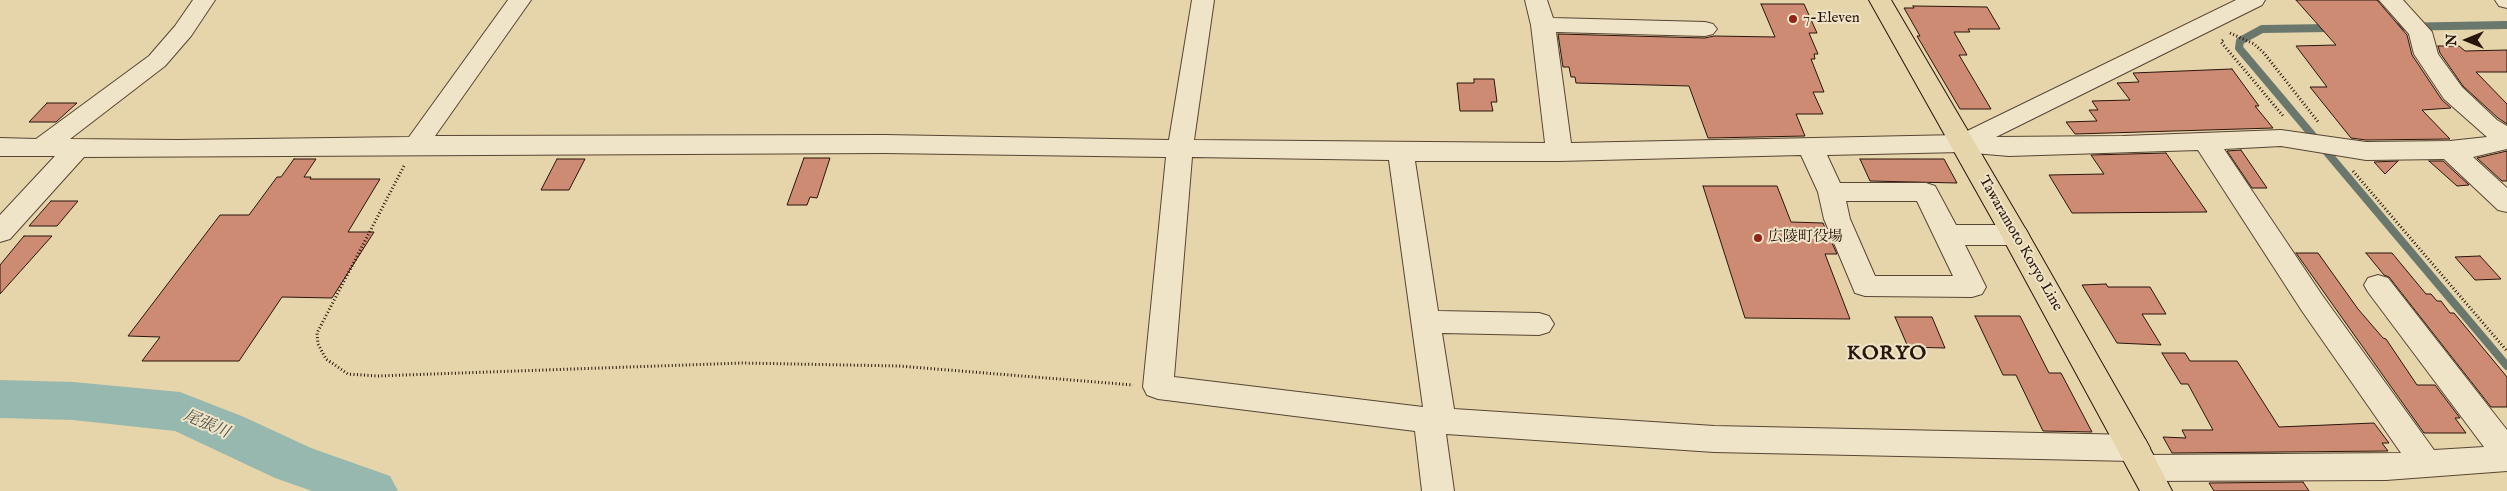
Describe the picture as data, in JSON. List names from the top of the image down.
{
  "streets": {
    "main road": ["Tawaramoto Koryo Line"]
  },
  "districts": ["KORYO"],
  "water": ["尾張川"],
  "places": ["7-Eleven", "広陵町役場"],
  "north": "left"
}
